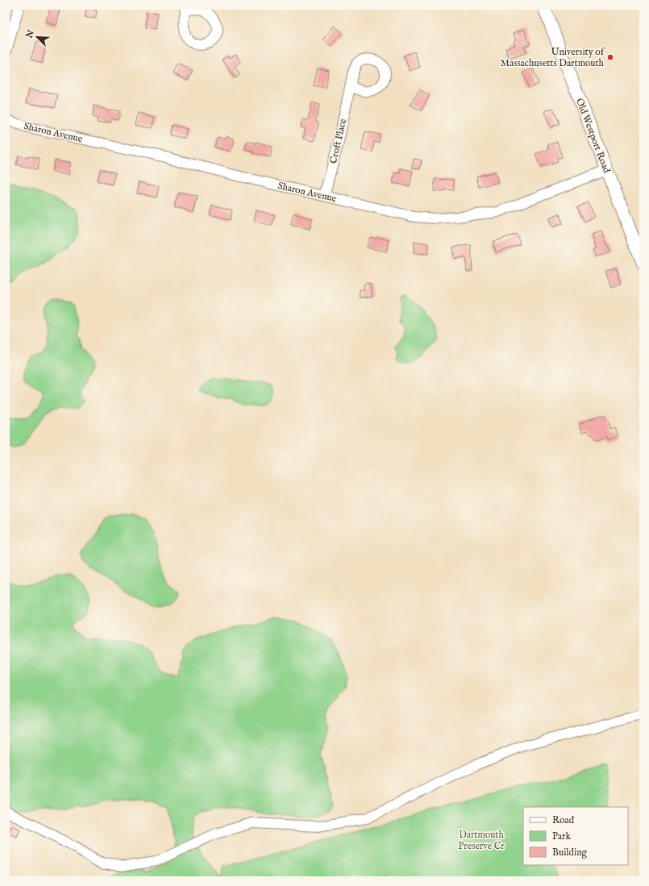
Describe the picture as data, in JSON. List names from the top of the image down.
{
  "streets": {
    "main road": ["Old Westport Road"],
    "street": ["Sharon Avenue", "Croft Place"]
  },
  "crossings": [
    ["Sharon Avenue", "Old Westport Road"],
    ["Sharon Avenue", "Croft Place"]
  ],
  "parks": ["Dartmouth Preserve Cr"],
  "places": ["University of Massachusetts Dartmouth"],
  "legend": ["Road", "Park", "Building"],
  "north": "top left"
}
